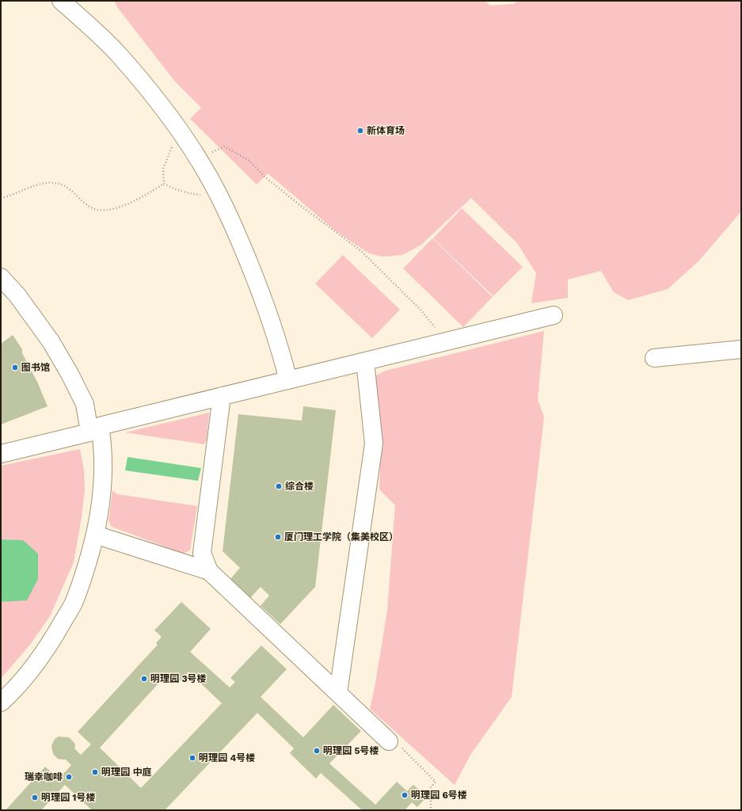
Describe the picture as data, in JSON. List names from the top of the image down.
{
  "places": [
    "新体育场",
    "图书馆",
    "综合楼",
    "厦门理工学院（集美校区）",
    "明理园 3号楼",
    "明理园 5号楼",
    "明理园 4号楼",
    "明理园 中庭",
    "瑞幸咖啡",
    "明理园 6号楼",
    "明理园 1号楼"
  ]
}
